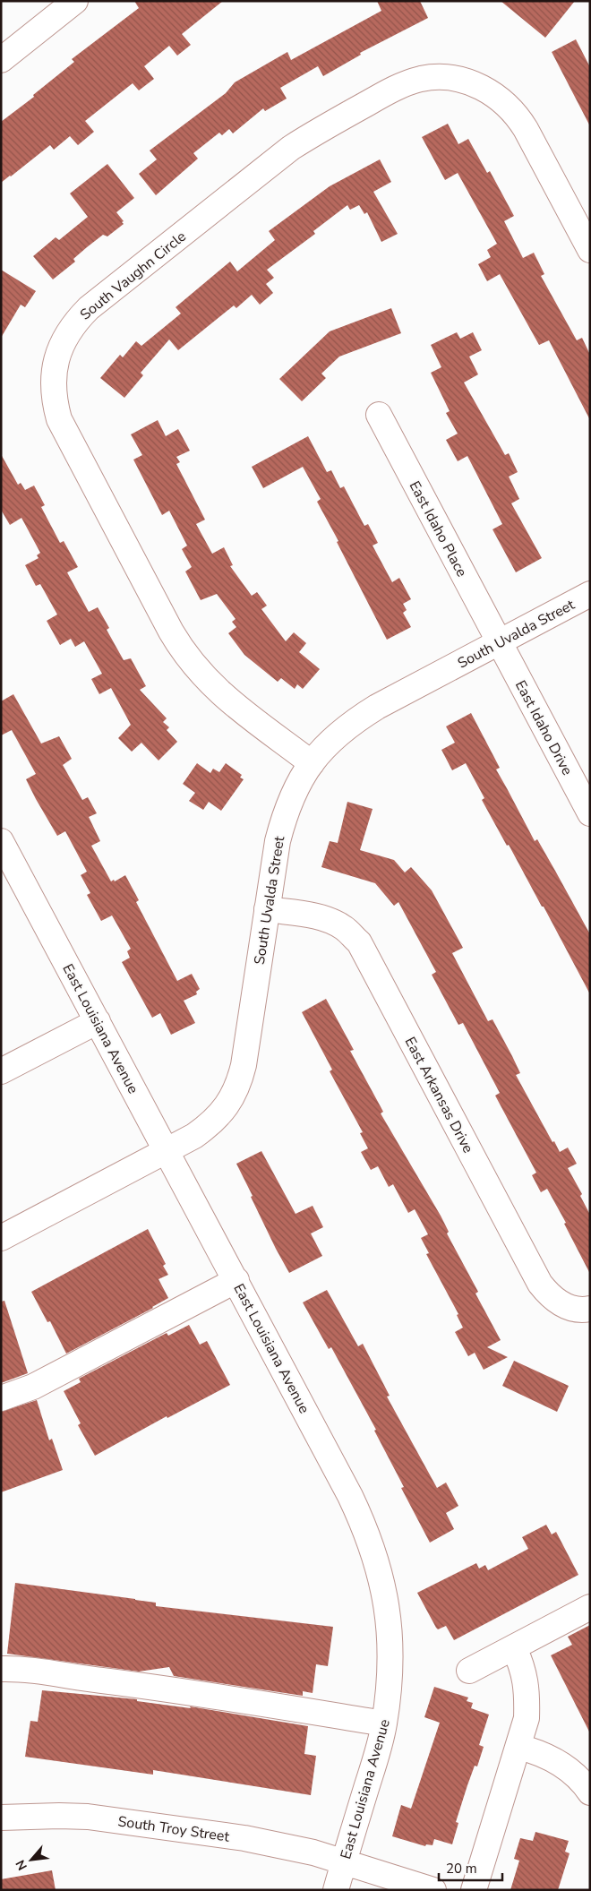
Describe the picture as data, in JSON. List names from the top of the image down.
{
  "streets": {
    "street": [
      "South Vaughn Circle",
      "East Idaho Place",
      "South Uvalda Street",
      "East Idaho Drive",
      "East Louisiana Avenue",
      "East Arkansas Drive",
      "South Troy Street"
    ]
  },
  "crossings": [
    ["South Vaughn Circle", "South Uvalda Street"],
    ["East Idaho Place", "South Uvalda Street"],
    ["East Idaho Place", "East Idaho Drive"],
    ["South Uvalda Street", "East Idaho Drive"],
    ["South Uvalda Street", "East Louisiana Avenue"],
    ["South Uvalda Street", "East Arkansas Drive"],
    ["East Louisiana Avenue", "South Troy Street"]
  ],
  "scale_bar": "20 m",
  "north": "bottom left"
}
